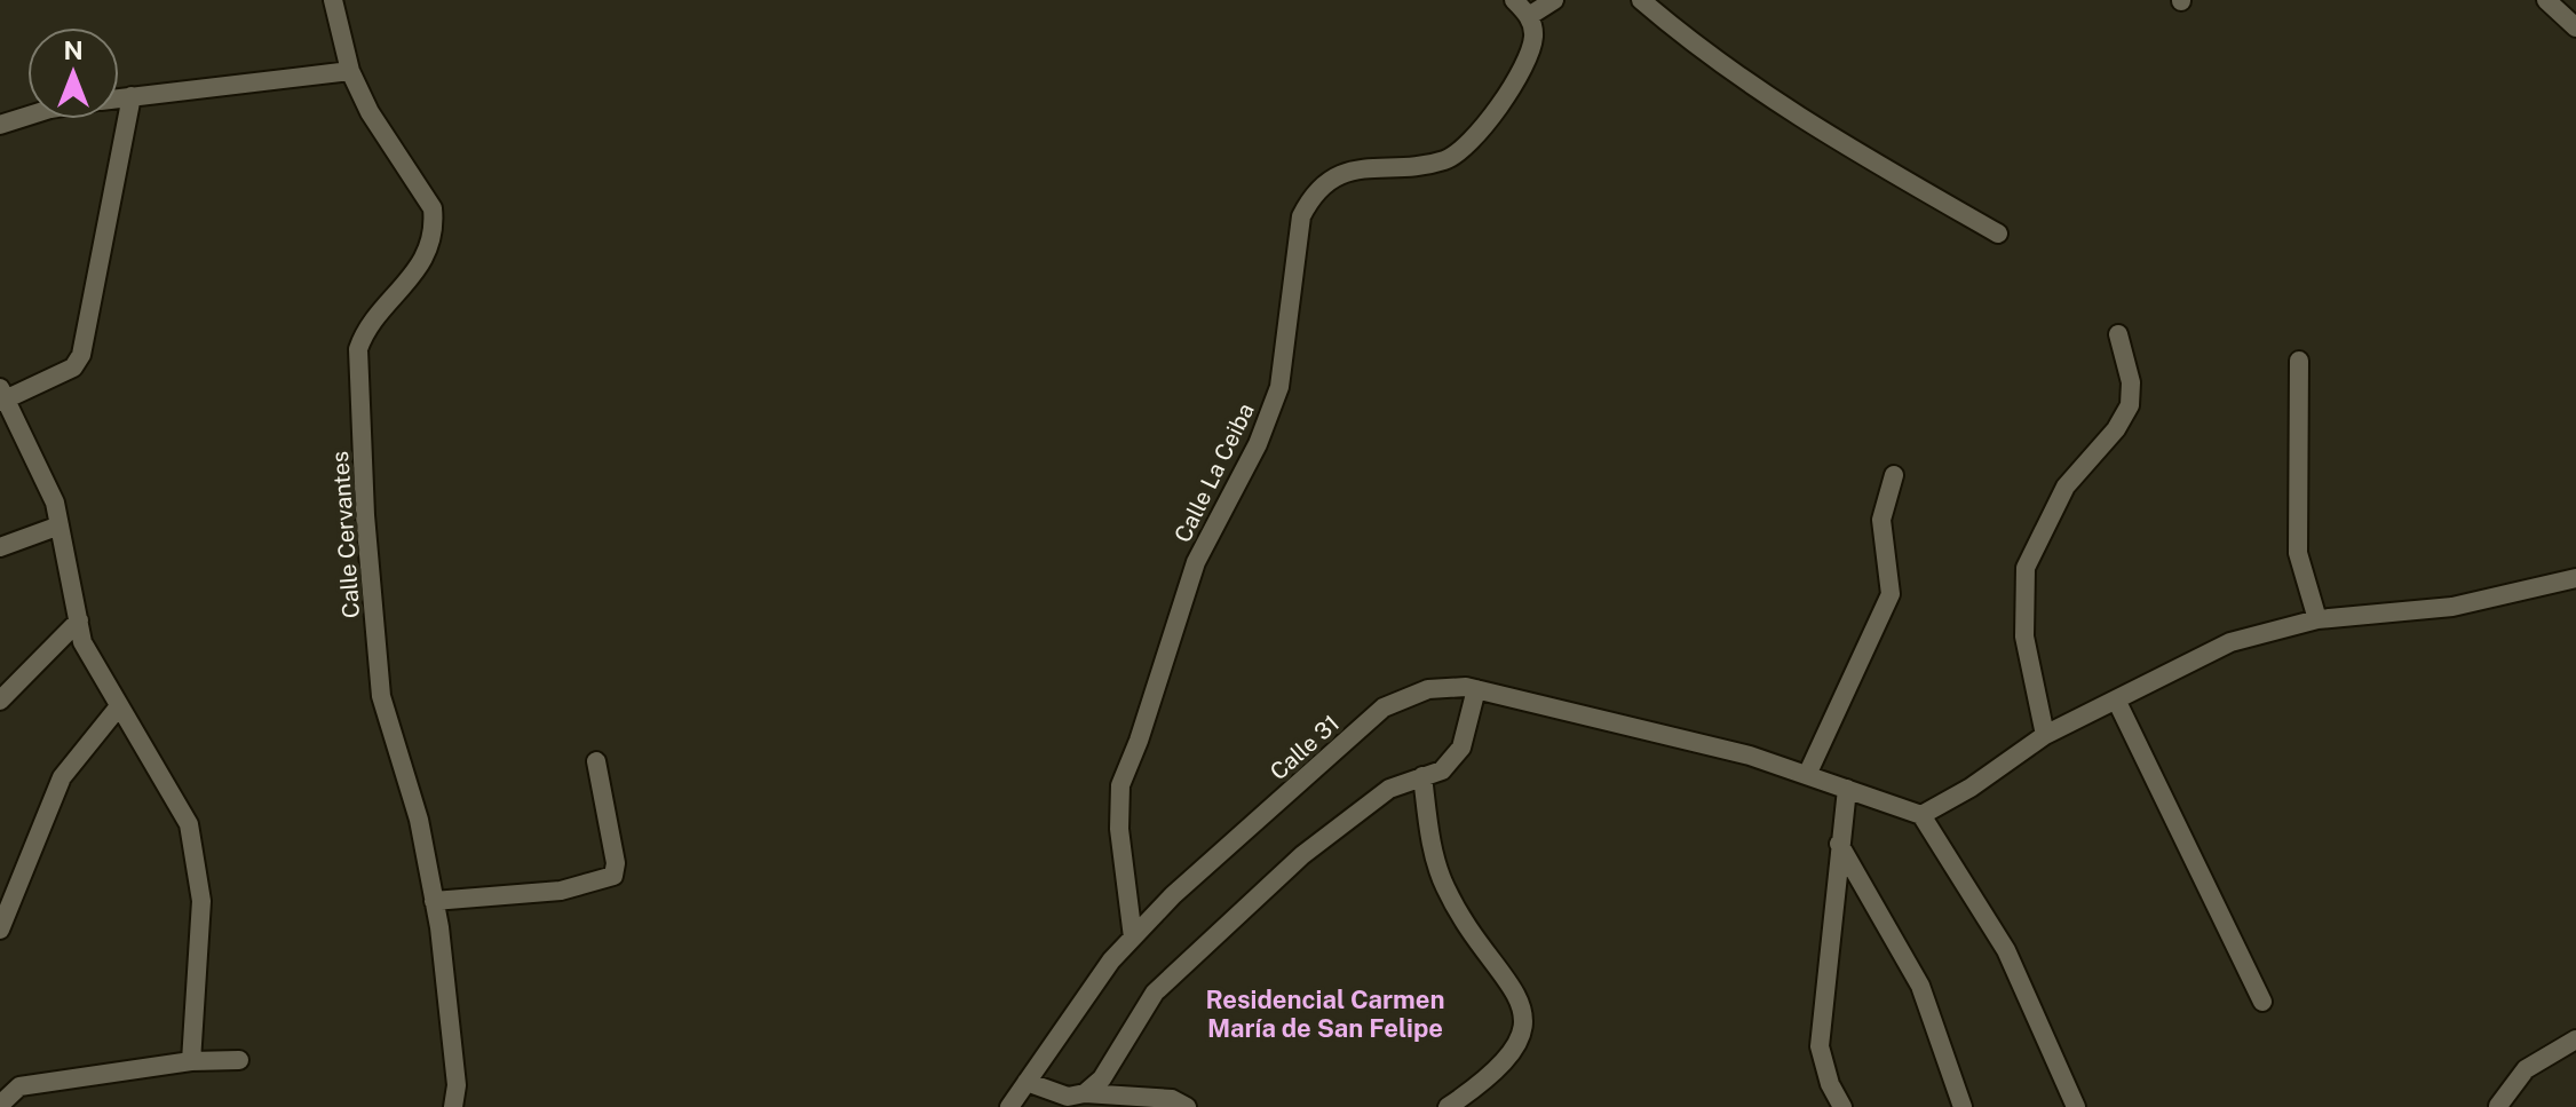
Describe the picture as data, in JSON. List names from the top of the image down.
{
  "streets": {
    "street": ["Calle La Ceiba", "Calle Cervantes", "Calle 31"]
  },
  "crossings": [
    ["Calle La Ceiba", "Calle 31"]
  ],
  "districts": ["Residencial Carmen María de San Felipe"],
  "north": "top"
}
